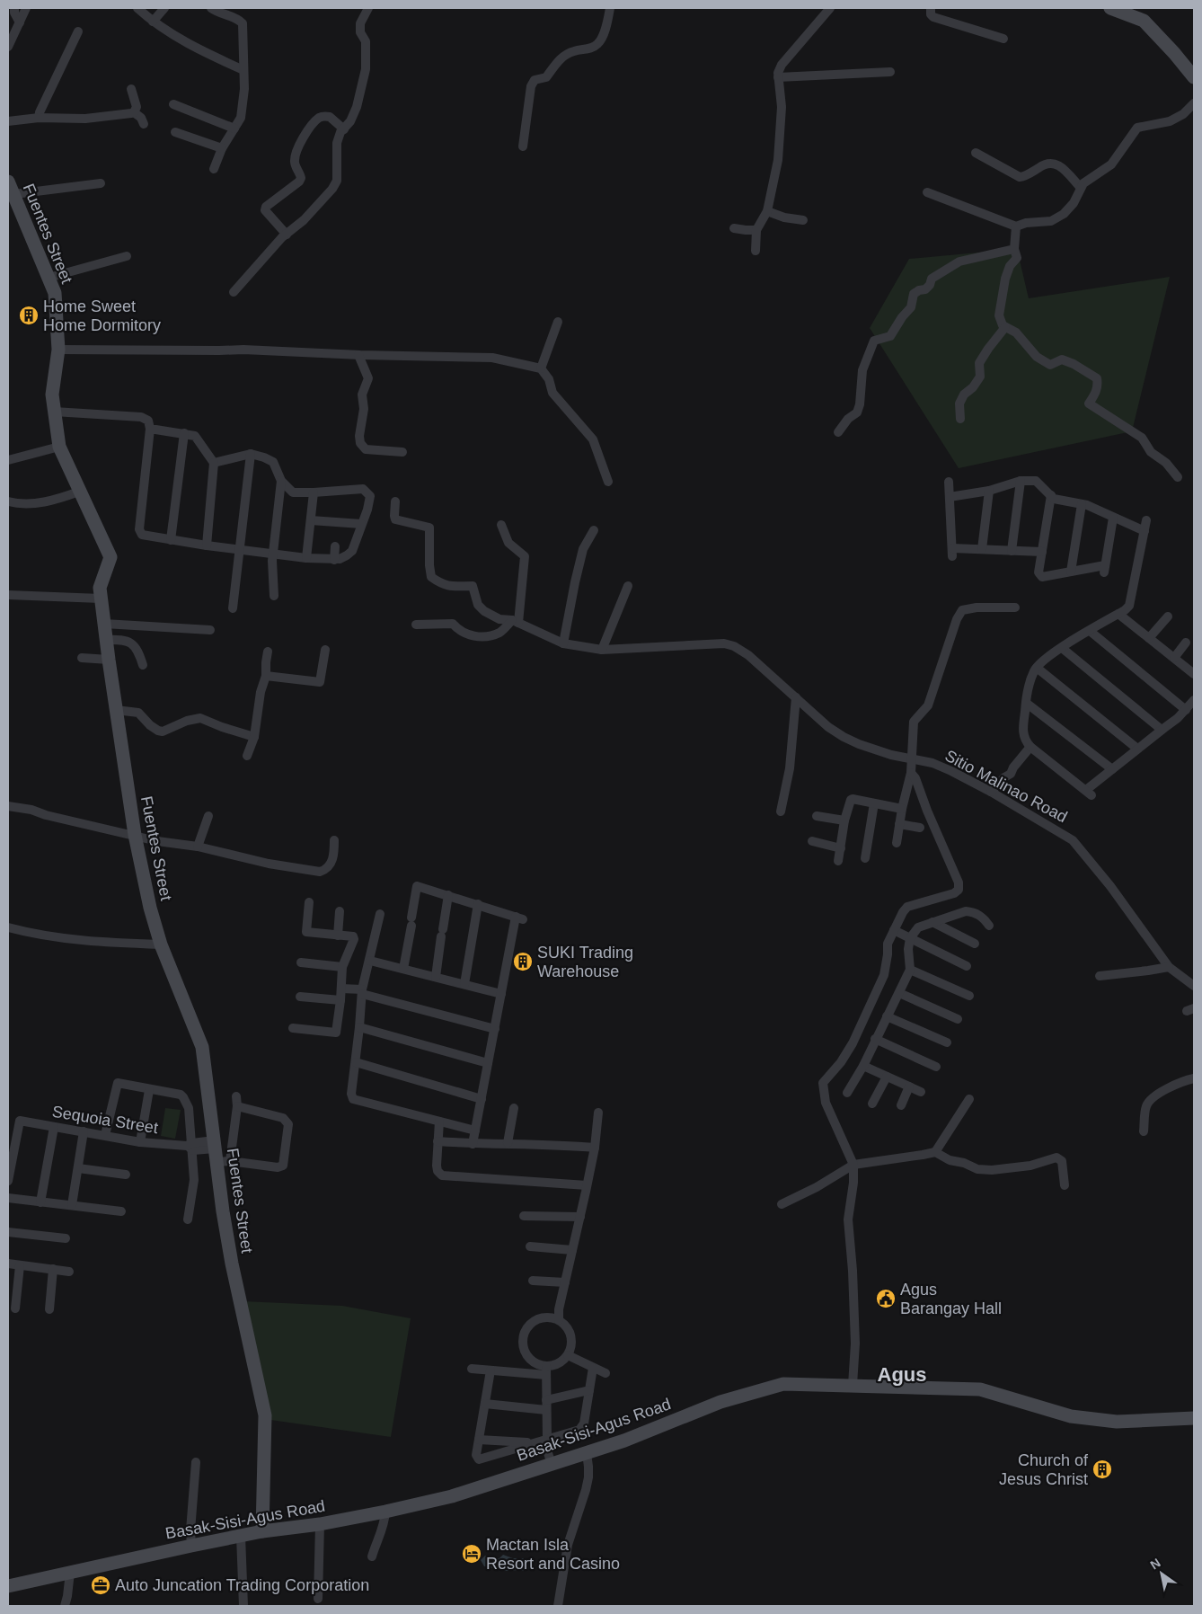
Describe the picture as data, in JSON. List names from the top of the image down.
{
  "streets": {
    "street": [
      "Fuentes Street",
      "Sitio Malinao Road",
      "Sequoia Street",
      "Basak-Sisi-Agus Road"
    ]
  },
  "crossings": [
    ["Fuentes Street", "Sequoia Street"],
    ["Fuentes Street", "Basak-Sisi-Agus Road"]
  ],
  "districts": ["Agus"],
  "places": {
    "building": ["Home Sweet Home Dormitory", "SUKI Trading Warehouse", "Church of Jesus Christ"],
    "public building": ["Agus Barangay Hall"],
    "hotel": ["Mactan Isla Resort and Casino"],
    "office": ["Auto Juncation Trading Corporation"]
  },
  "north": "top left"
}
